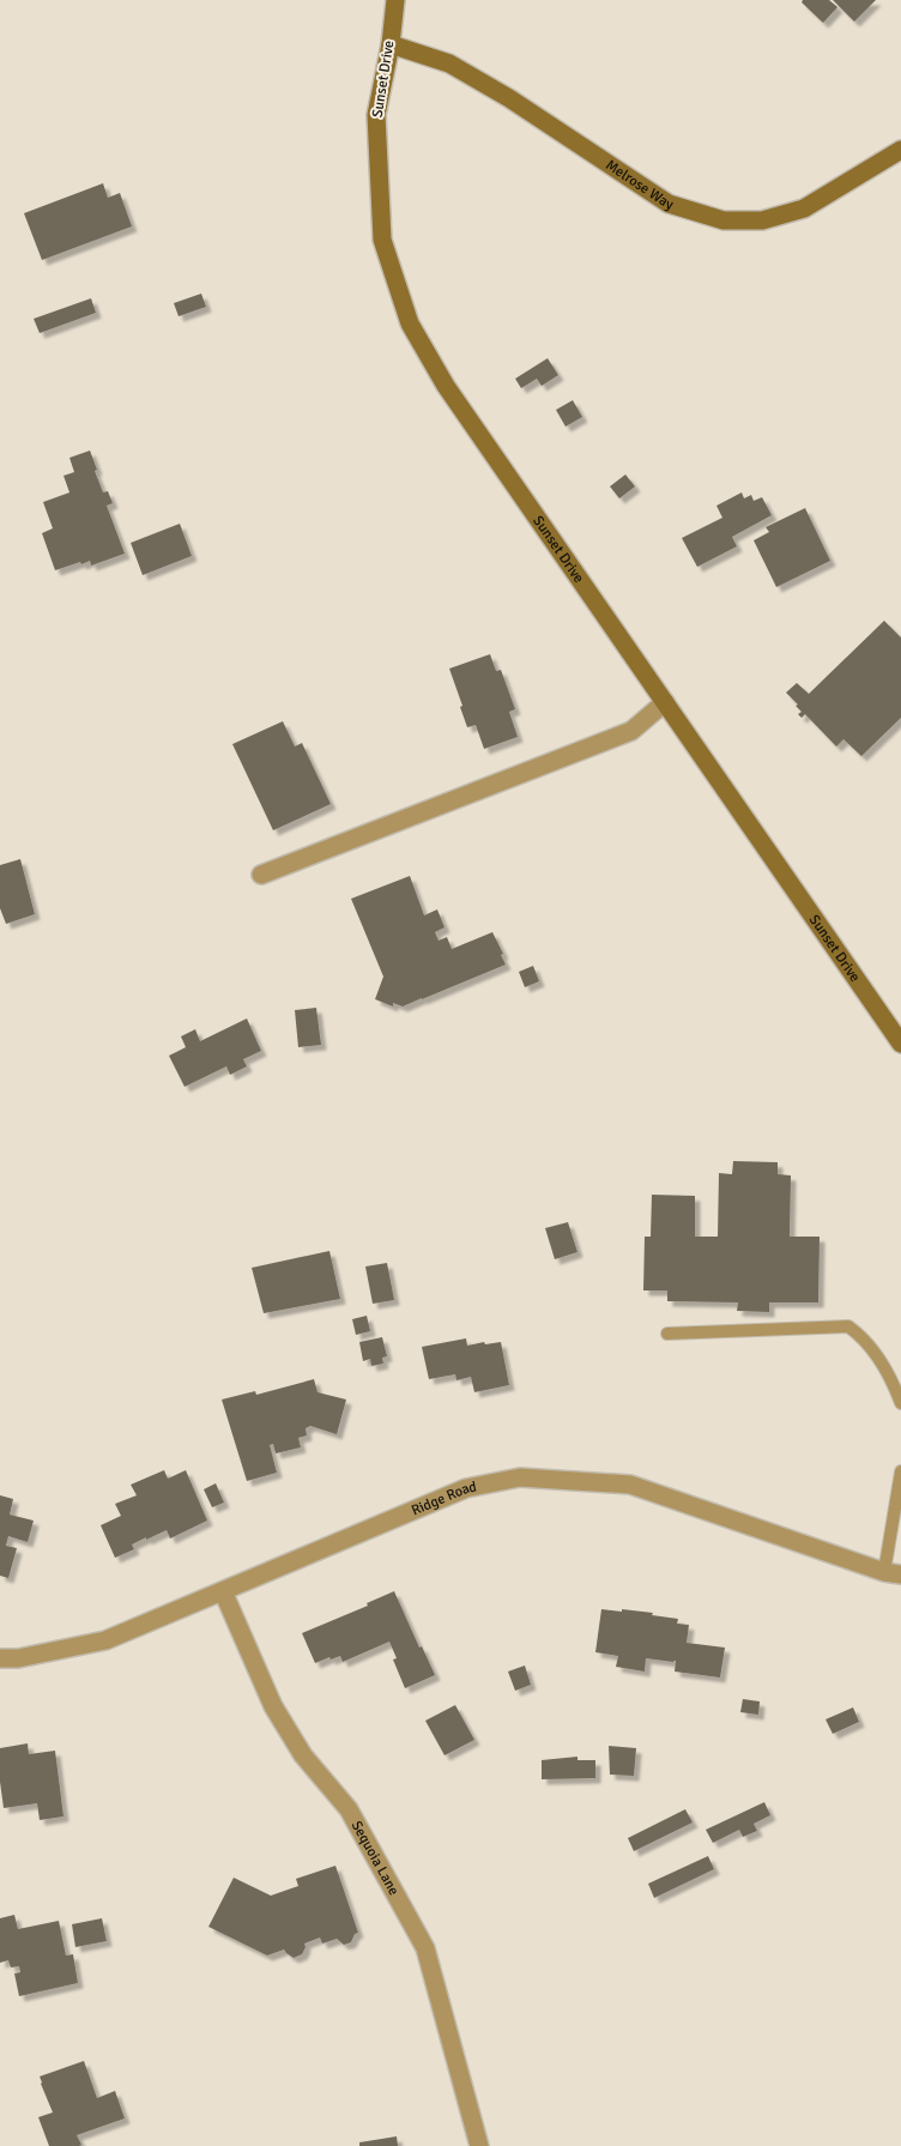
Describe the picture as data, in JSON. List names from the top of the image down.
{
  "streets": {
    "main road": ["Sunset Drive", "Melrose Way"],
    "street": ["Ridge Road", "Sequoia Lane"]
  },
  "crossings": [
    ["Sunset Drive", "Melrose Way"],
    ["Ridge Road", "Sequoia Lane"]
  ]
}
